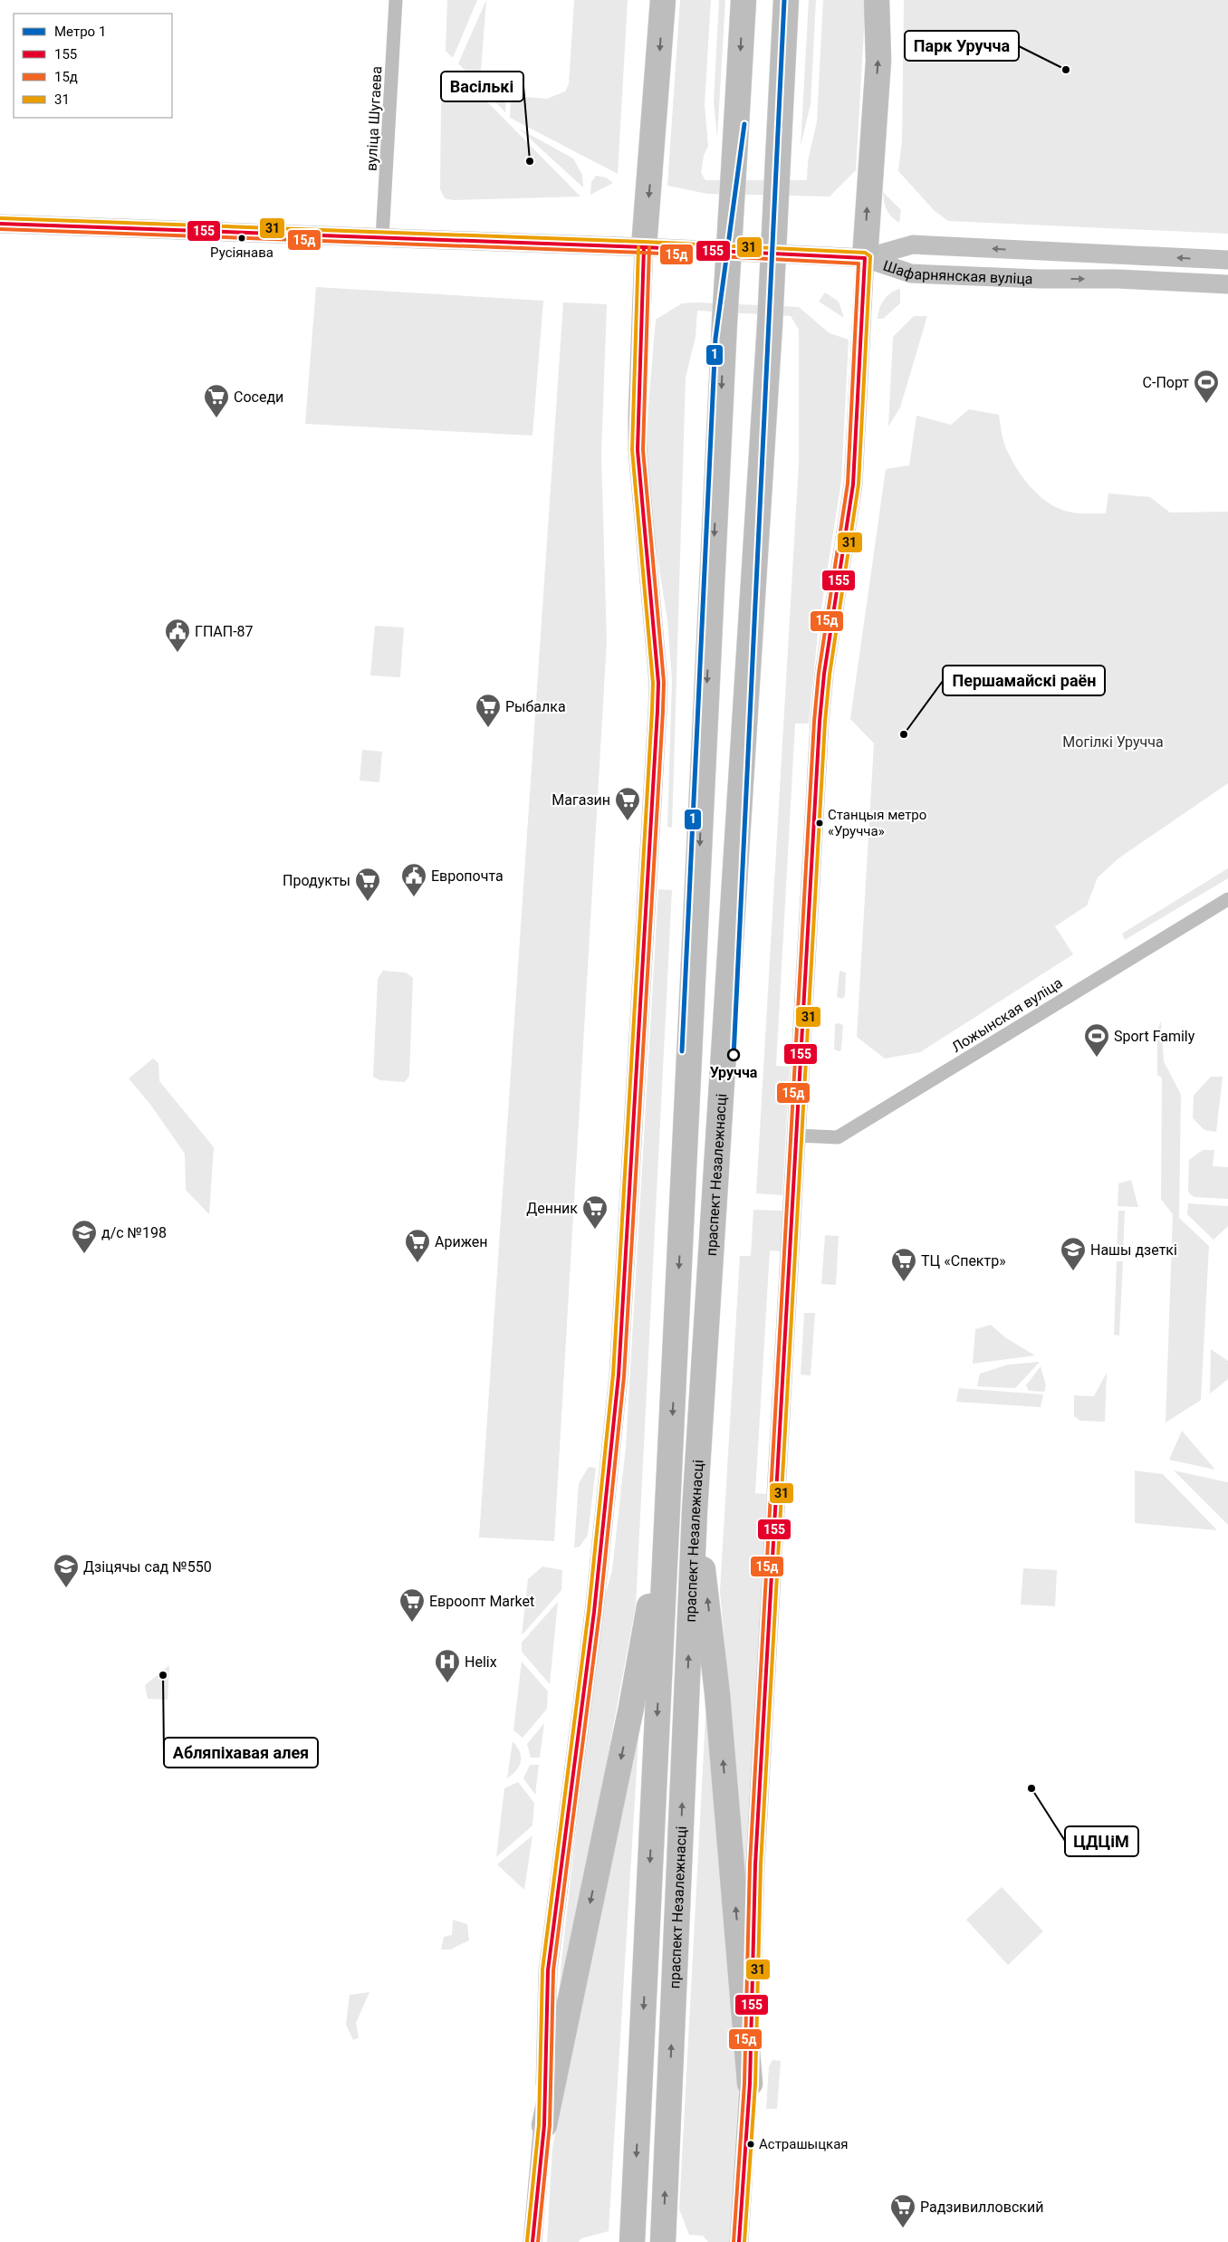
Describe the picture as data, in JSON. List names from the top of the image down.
{
  "streets": {
    "highway": ["праспект Незалежнасці"],
    "main road": ["Шафарнянская вуліца"],
    "street": ["вуліца Шугаева", "Ложынская вуліца"]
  },
  "parks": ["Могілкі Уручча"],
  "places": {
    "other": [
      "Парк Уручча",
      "Васількі",
      "Русіянава",
      "Першамайскі раён",
      "Станцыя метро «Уручча»",
      "Уручча",
      "Абляпіхавая алея",
      "ЦДЦіМ",
      "Астрашыцкая"
    ],
    "sports": ["С-Порт", "Sport Family"],
    "supermarket": [
      "Соседи",
      "Рыбалка",
      "Магазин",
      "Продукты",
      "Денник",
      "Арижен",
      "ТЦ «Спектр»",
      "Евроопт Market",
      "Радзивилловский"
    ],
    "public building": ["ГПАП-87", "Европочта"],
    "school or university": ["д/с №198", "Нашы дзеткі", "Дзіцячы сад №550"],
    "hospital": ["Helix"]
  },
  "lines": [
    "metro line 1",
    "transit line 31",
    "transit line 155",
    "transit line 15д"
  ],
  "legend": [
    "Метро 1",
    "155",
    "15д",
    "31"
  ]
}
